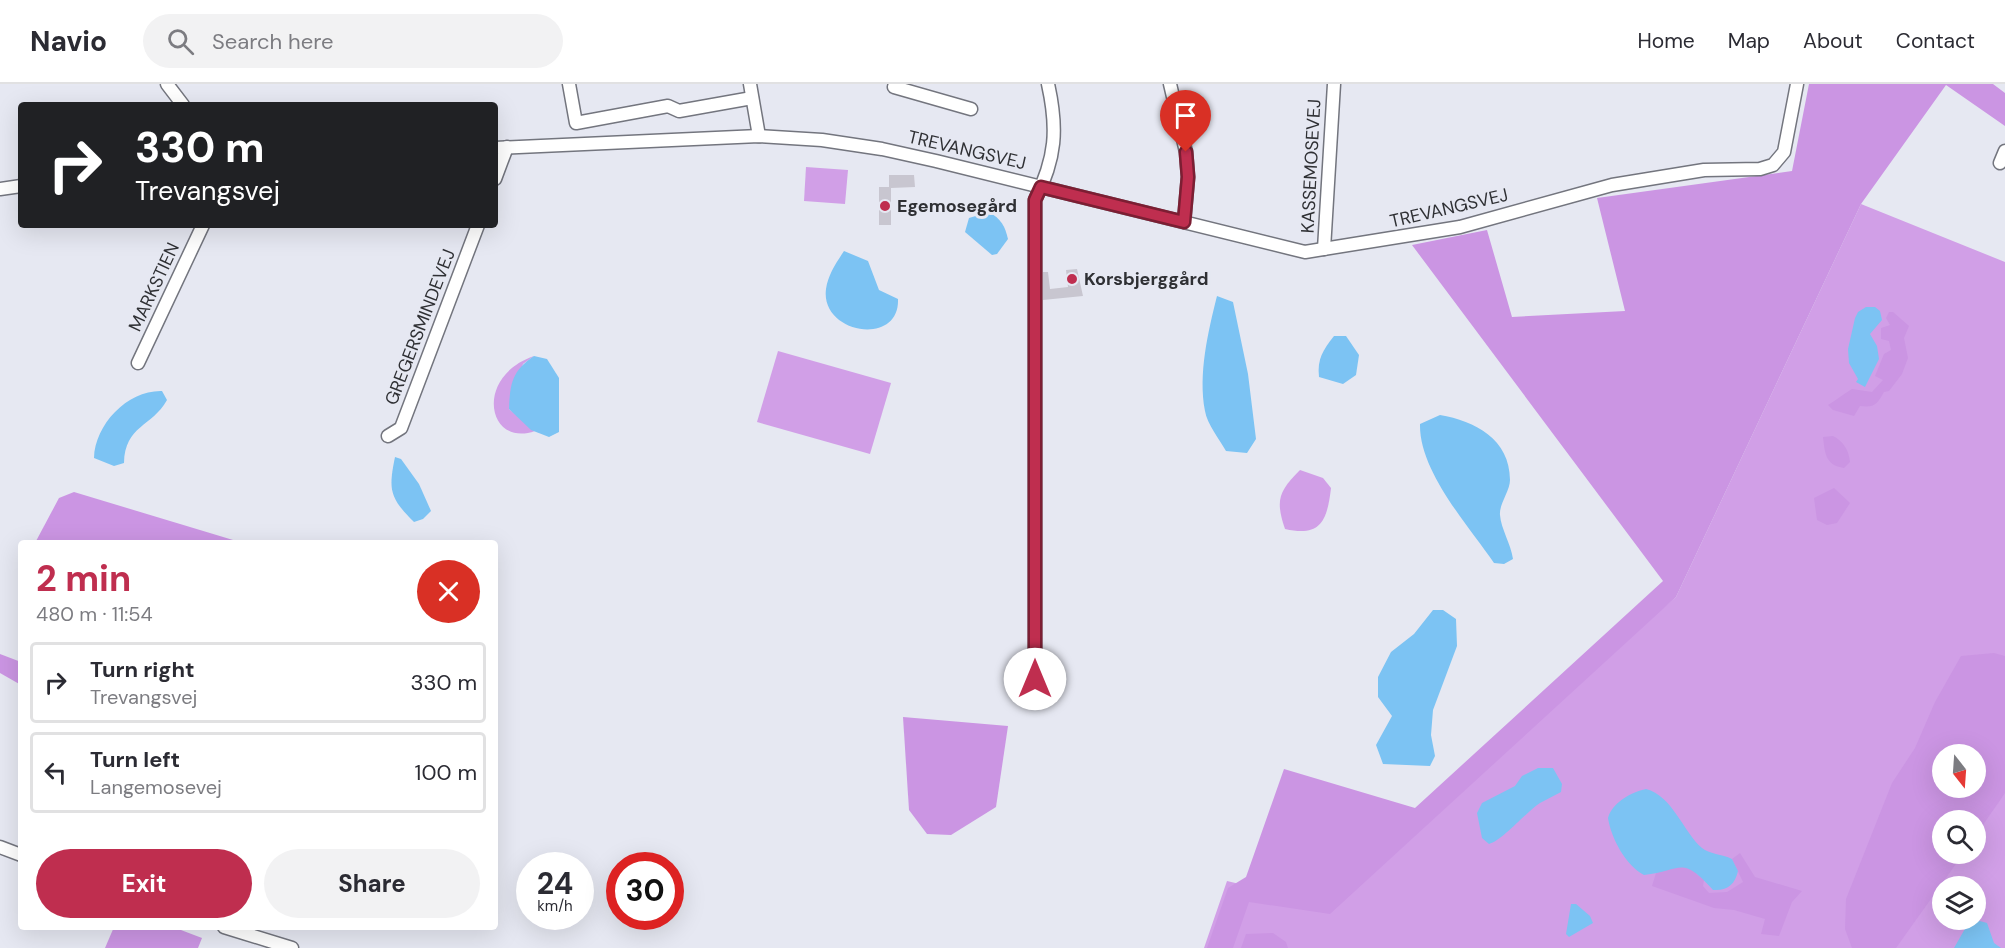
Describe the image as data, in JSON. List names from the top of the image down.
{
  "streets": {
    "street": [
      "TREVANGSVEJ",
      "KASSEMOSEVEJ",
      "MARKSTIEN",
      "GREGERSMINDEVEJ"
    ]
  },
  "crossings": [
    ["TREVANGSVEJ", "KASSEMOSEVEJ"]
  ],
  "places": ["Egemosegård", "Korsbjerggård"],
  "north": "bottom",
  "page": {
    "header": "Navio",
    "search": "Search here",
    "nav": [
      "Home",
      "Map",
      "About",
      "Contact"
    ],
    "turn": ["330 m", "Trevangsvej"],
    "heading": ["2 min", "480 m · 11:54"],
    "list": [
      {
        "name": "Turn right",
        "note": "Trevangsvej",
        "value": "330 m"
      },
      {
        "name": "Turn left",
        "note": "Langemosevej",
        "value": "100 m"
      }
    ],
    "buttons": ["Exit", "Share"],
    "speed": "24 km/h",
    "limit": "30"
  }
}
